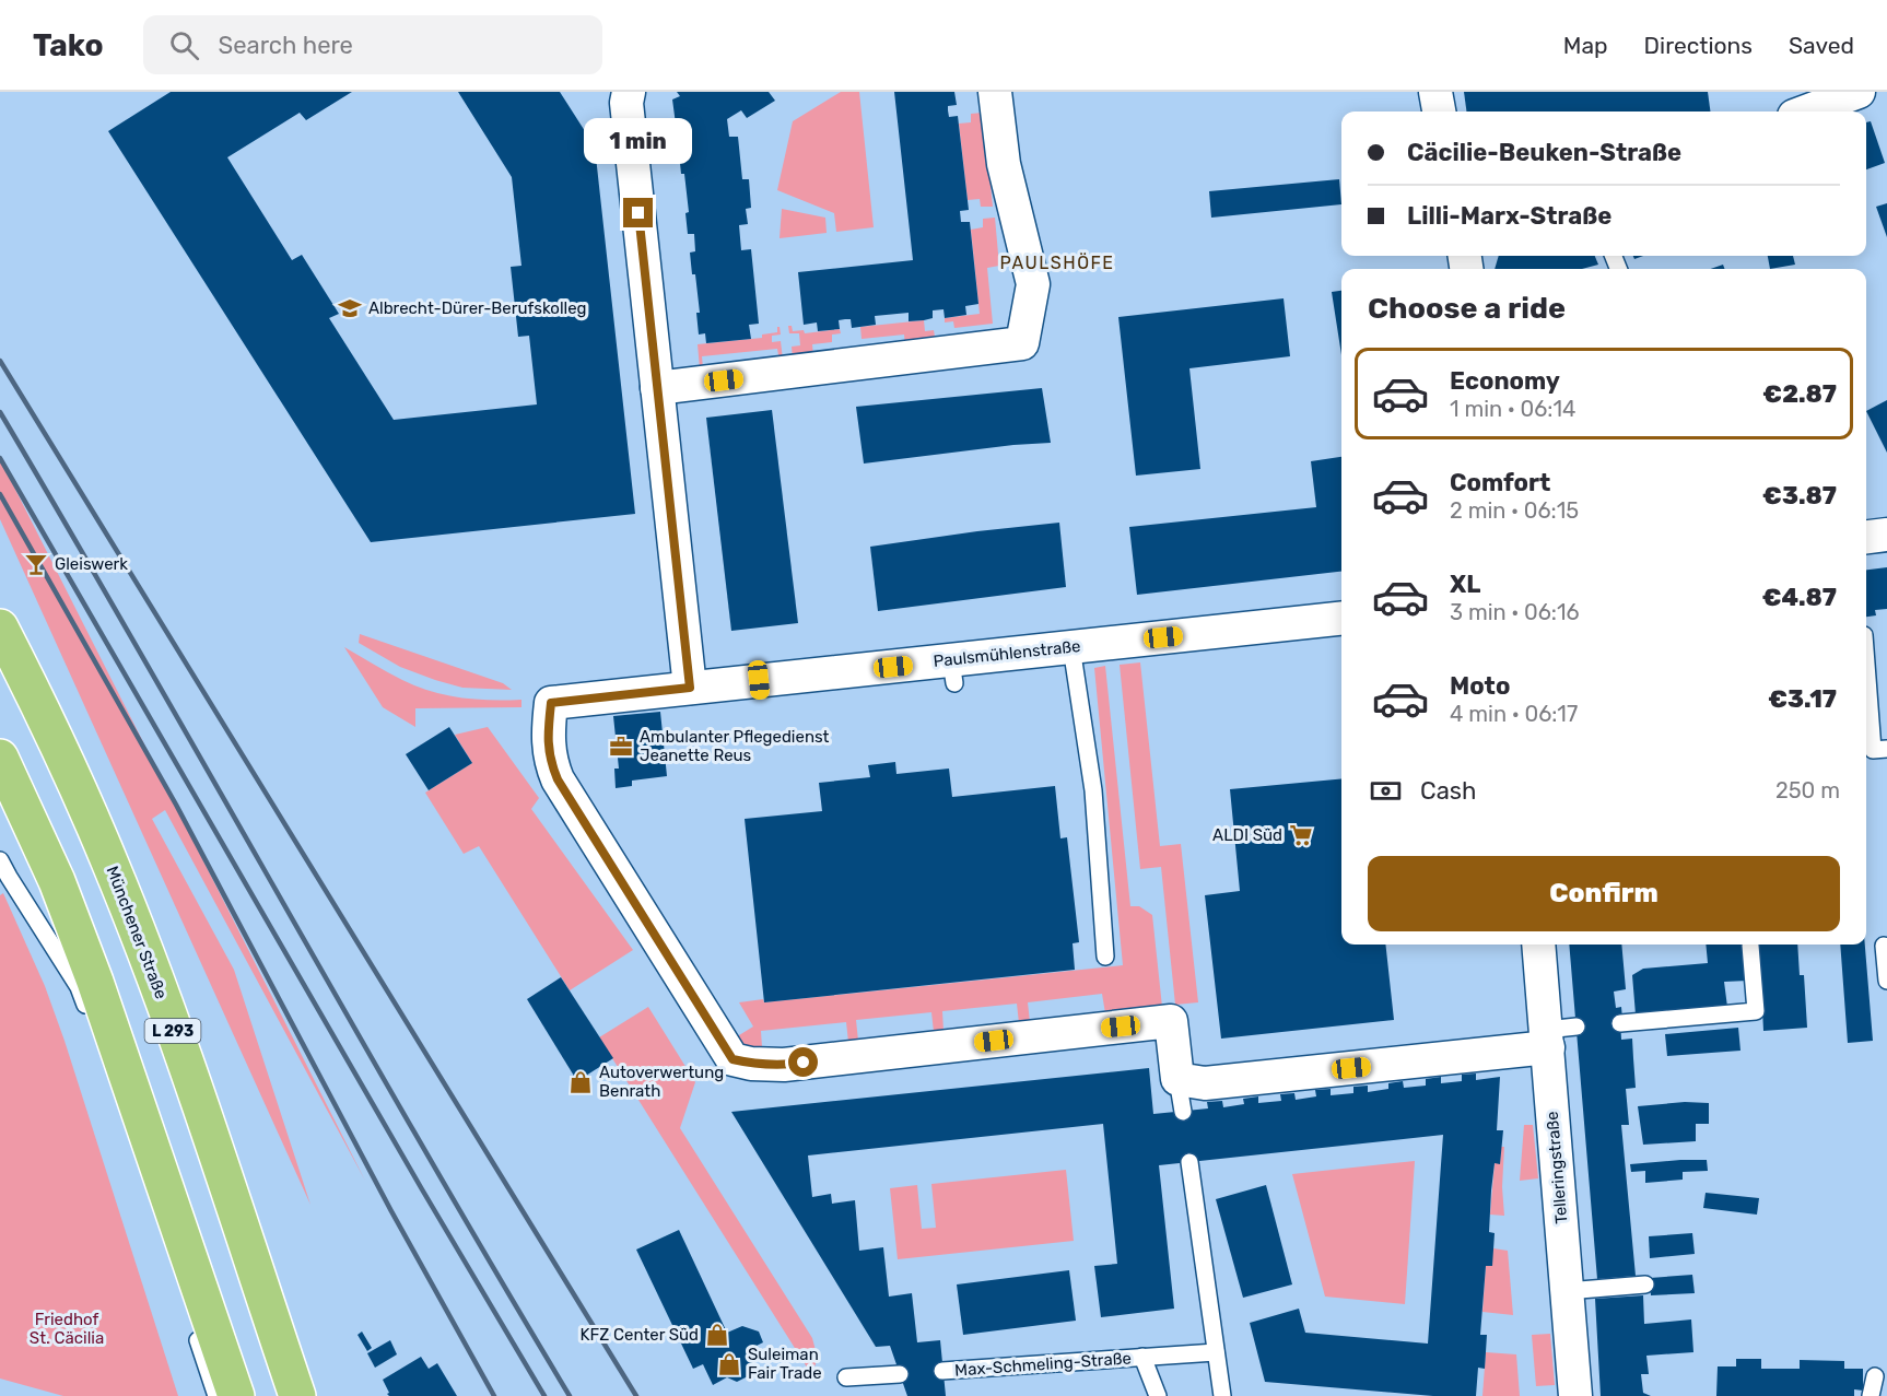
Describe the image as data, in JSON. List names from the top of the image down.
{
  "streets": {
    "highway": ["Münchener Straße", "L 293"],
    "street": ["Paulsmühlenstraße", "Telleringstraße"],
    "lane": ["Max-Schmeling-Straße"]
  },
  "districts": ["PAULSHÖFE"],
  "parks": ["Friedhof St. Cäcilia"],
  "places": {
    "school or university": ["Albrecht-Dürer-Berufskolleg"],
    "bar": ["Gleiswerk"],
    "office": ["Ambulanter Pflegedienst Jeanette Reus"],
    "supermarket": ["ALDI Süd"],
    "shop": ["Autoverwertung Benrath", "KFZ Center Süd", "Suleiman Fair Trade"]
  },
  "page": {
    "header": "Tako",
    "search": "Search here",
    "nav": ["Map", "Directions", "Saved"],
    "banner": ["Cäcilie-Beuken-Straße", "Lilli-Marx-Straße"],
    "bubble": "1 min",
    "heading": "Choose a ride",
    "list": [
      {
        "name": "Economy",
        "note": "1 min · 06:14",
        "value": "€2.87"
      },
      {
        "name": "Comfort",
        "note": "2 min · 06:15",
        "value": "€3.87"
      },
      {
        "name": "XL",
        "note": "3 min · 06:16",
        "value": "€4.87"
      },
      {
        "name": "Moto",
        "note": "4 min · 06:17",
        "value": "€3.17"
      }
    ],
    "pay": ["Cash", "250 m"],
    "buttons": "Confirm"
  }
}
